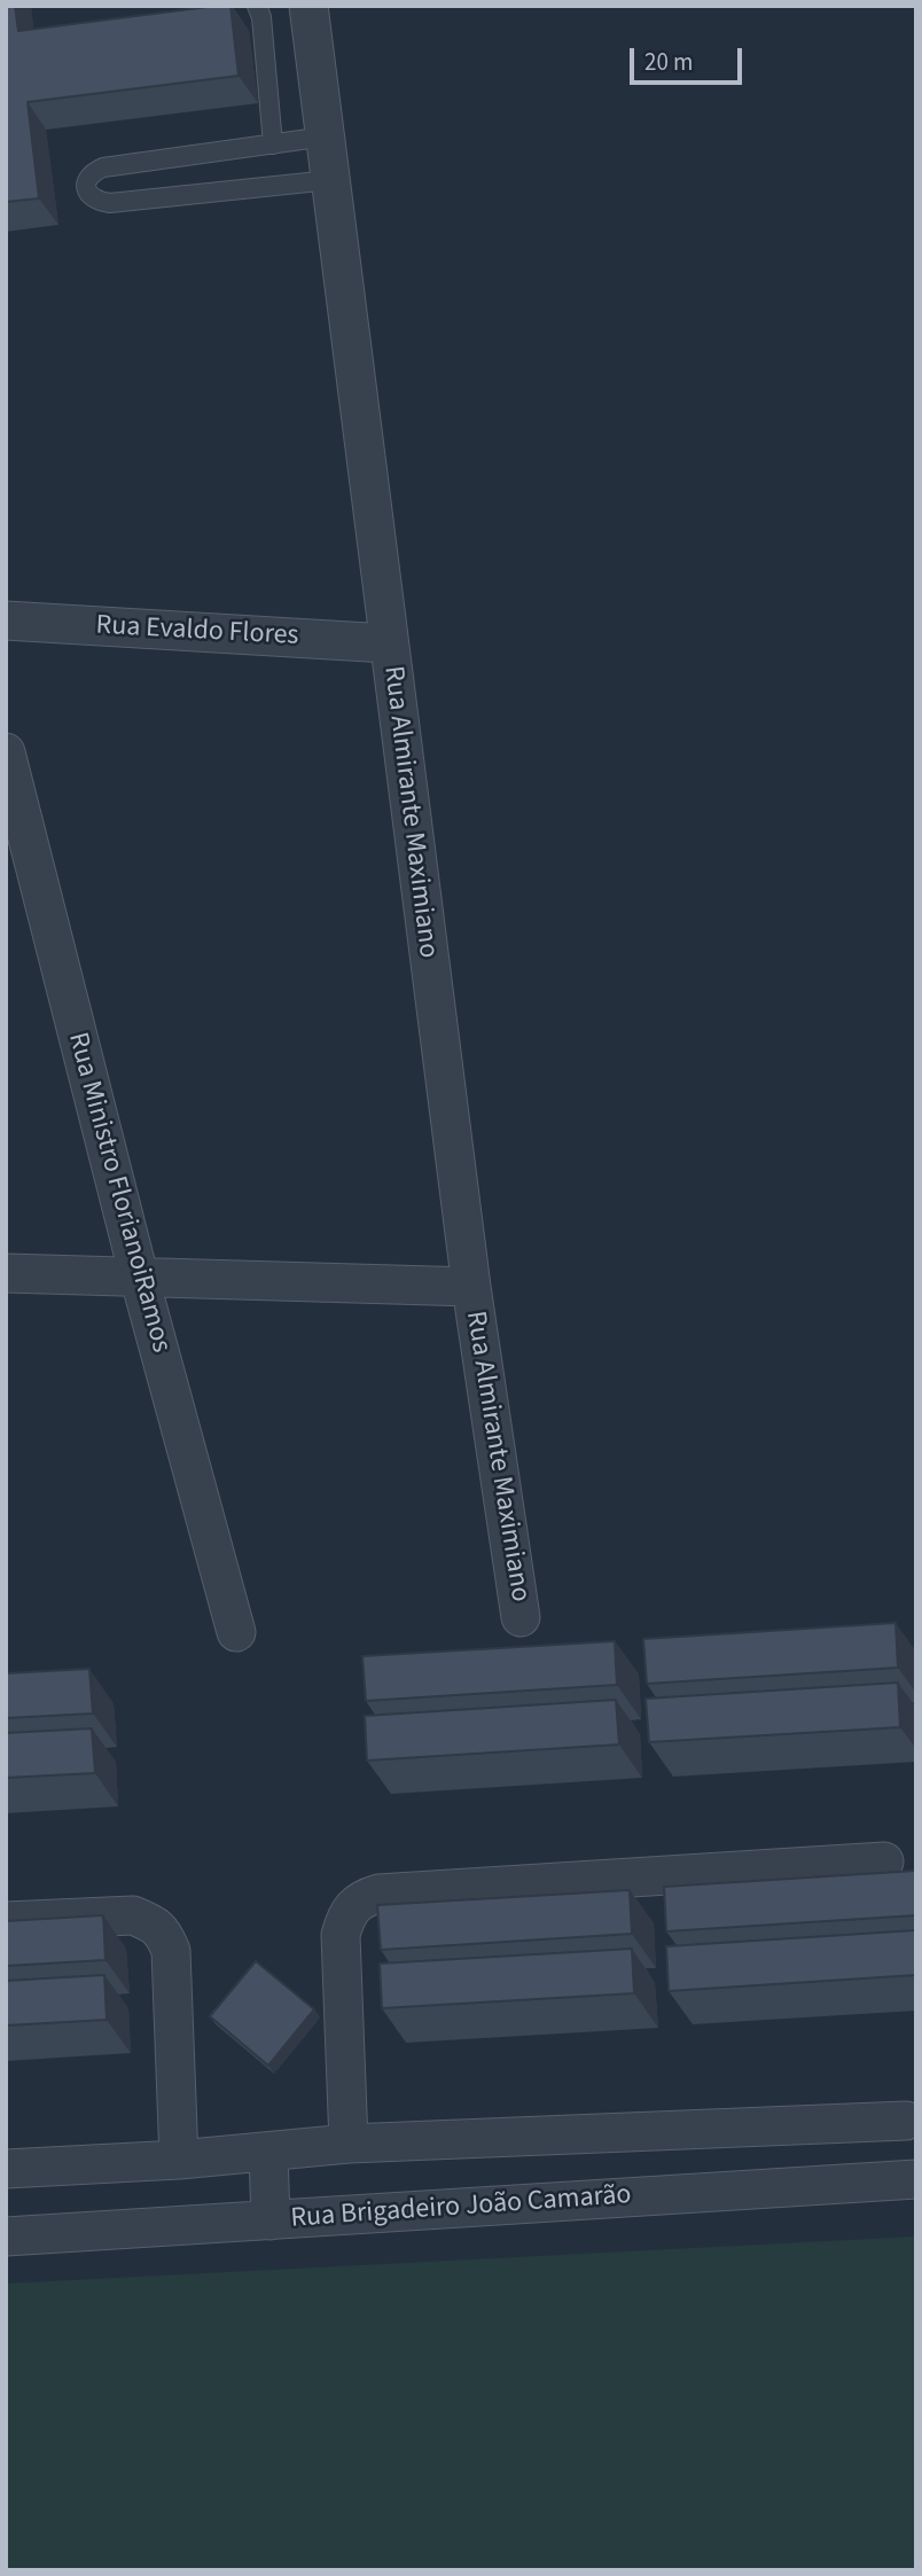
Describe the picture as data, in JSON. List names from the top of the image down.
{
  "streets": {
    "street": [
      "Rua Evaldo Flores",
      "Rua Almirante Maximiano",
      "Rua Ministro FlorianoiRamos",
      "Rua Brigadeiro João Camarão"
    ]
  },
  "crossings": [
    ["Rua Evaldo Flores", "Rua Almirante Maximiano"]
  ],
  "scale_bar": "20 m"
}
